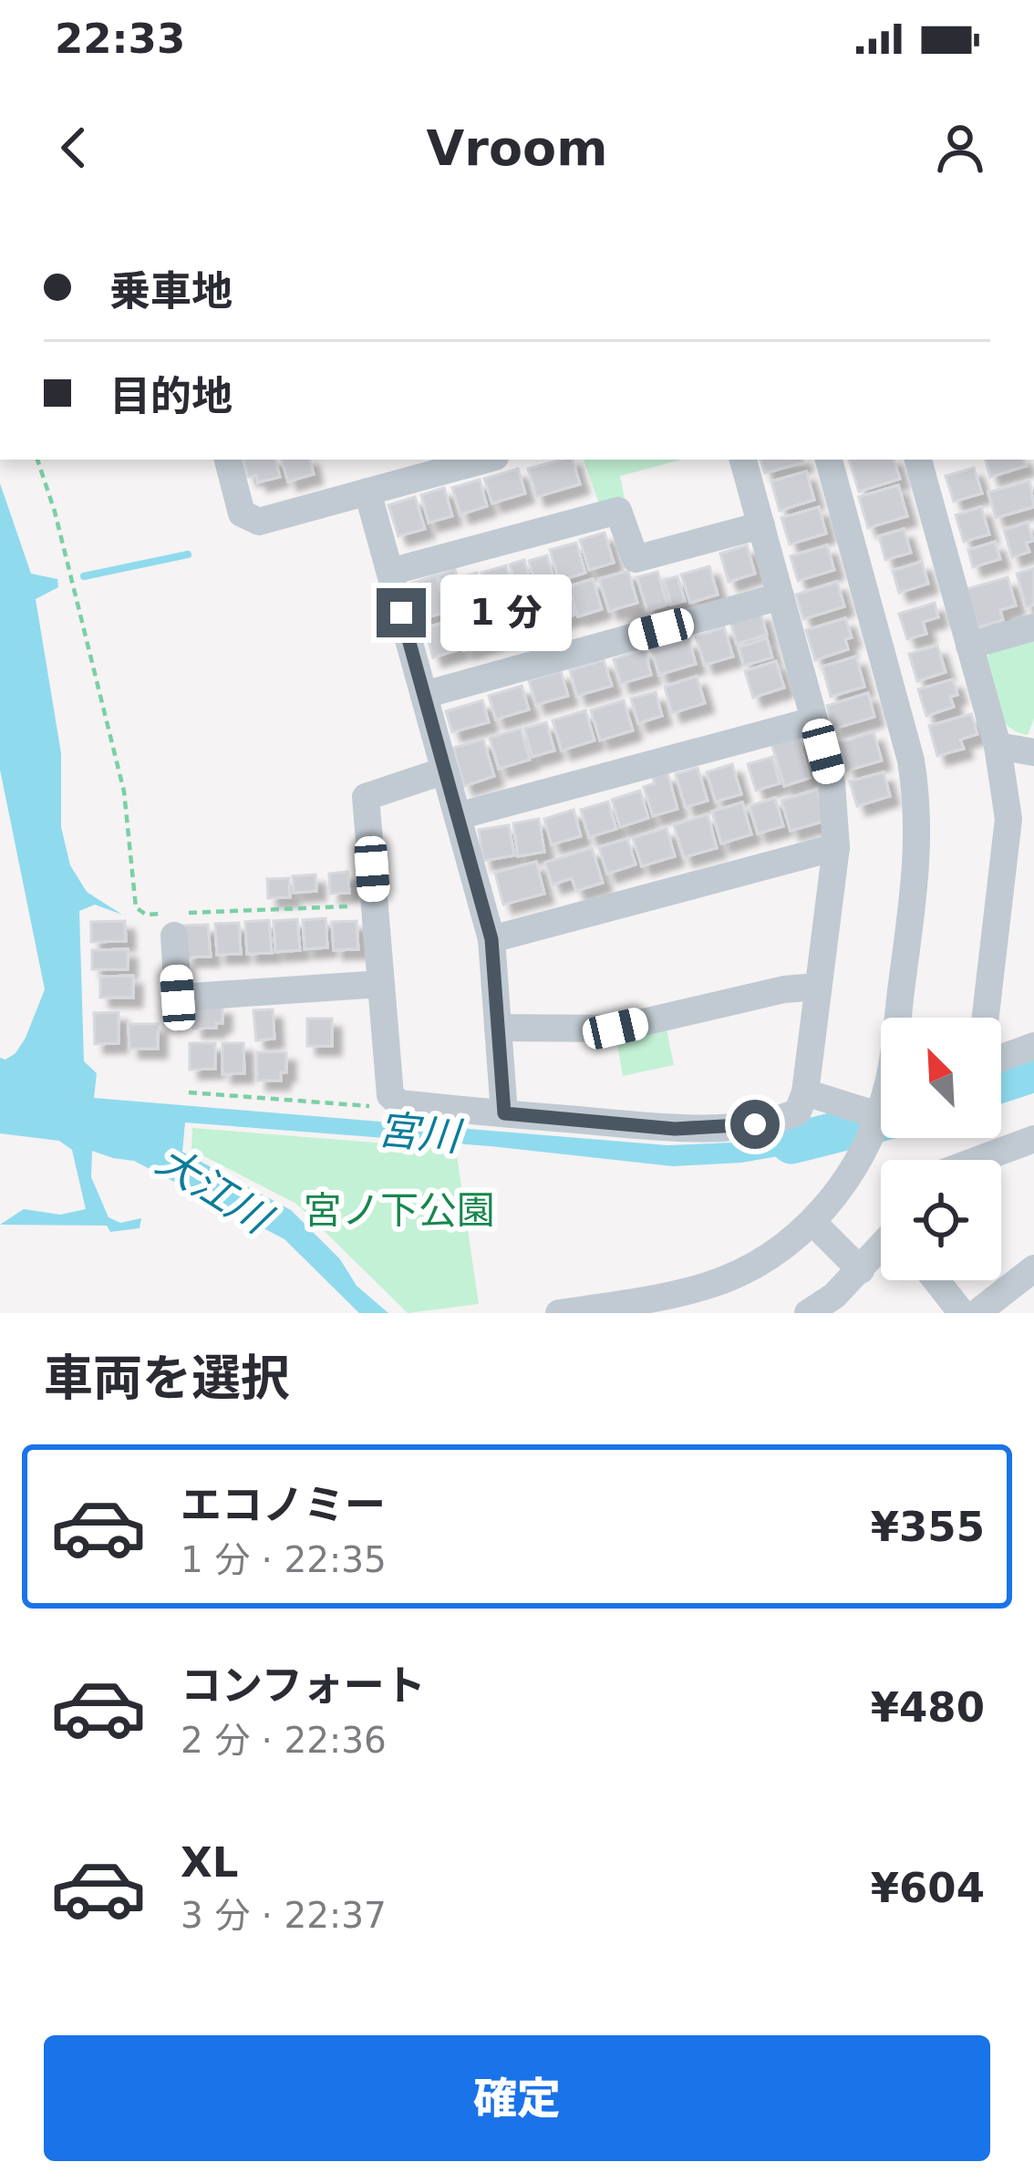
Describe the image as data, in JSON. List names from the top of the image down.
{
  "water": ["宮川", "大江川"],
  "parks": ["宮ノ下公園"],
  "north": "top left",
  "page": {
    "status": "22:33",
    "header": "Vroom",
    "banner": ["乗車地", "目的地"],
    "bubble": "1 分",
    "heading": "車両を選択",
    "list": [
      {
        "name": "エコノミー",
        "note": "1 分 · 22:35",
        "value": "¥355"
      },
      {
        "name": "コンフォート",
        "note": "2 分 · 22:36",
        "value": "¥480"
      },
      {
        "name": "XL",
        "note": "3 分 · 22:37",
        "value": "¥604"
      }
    ],
    "buttons": "確定"
  }
}
